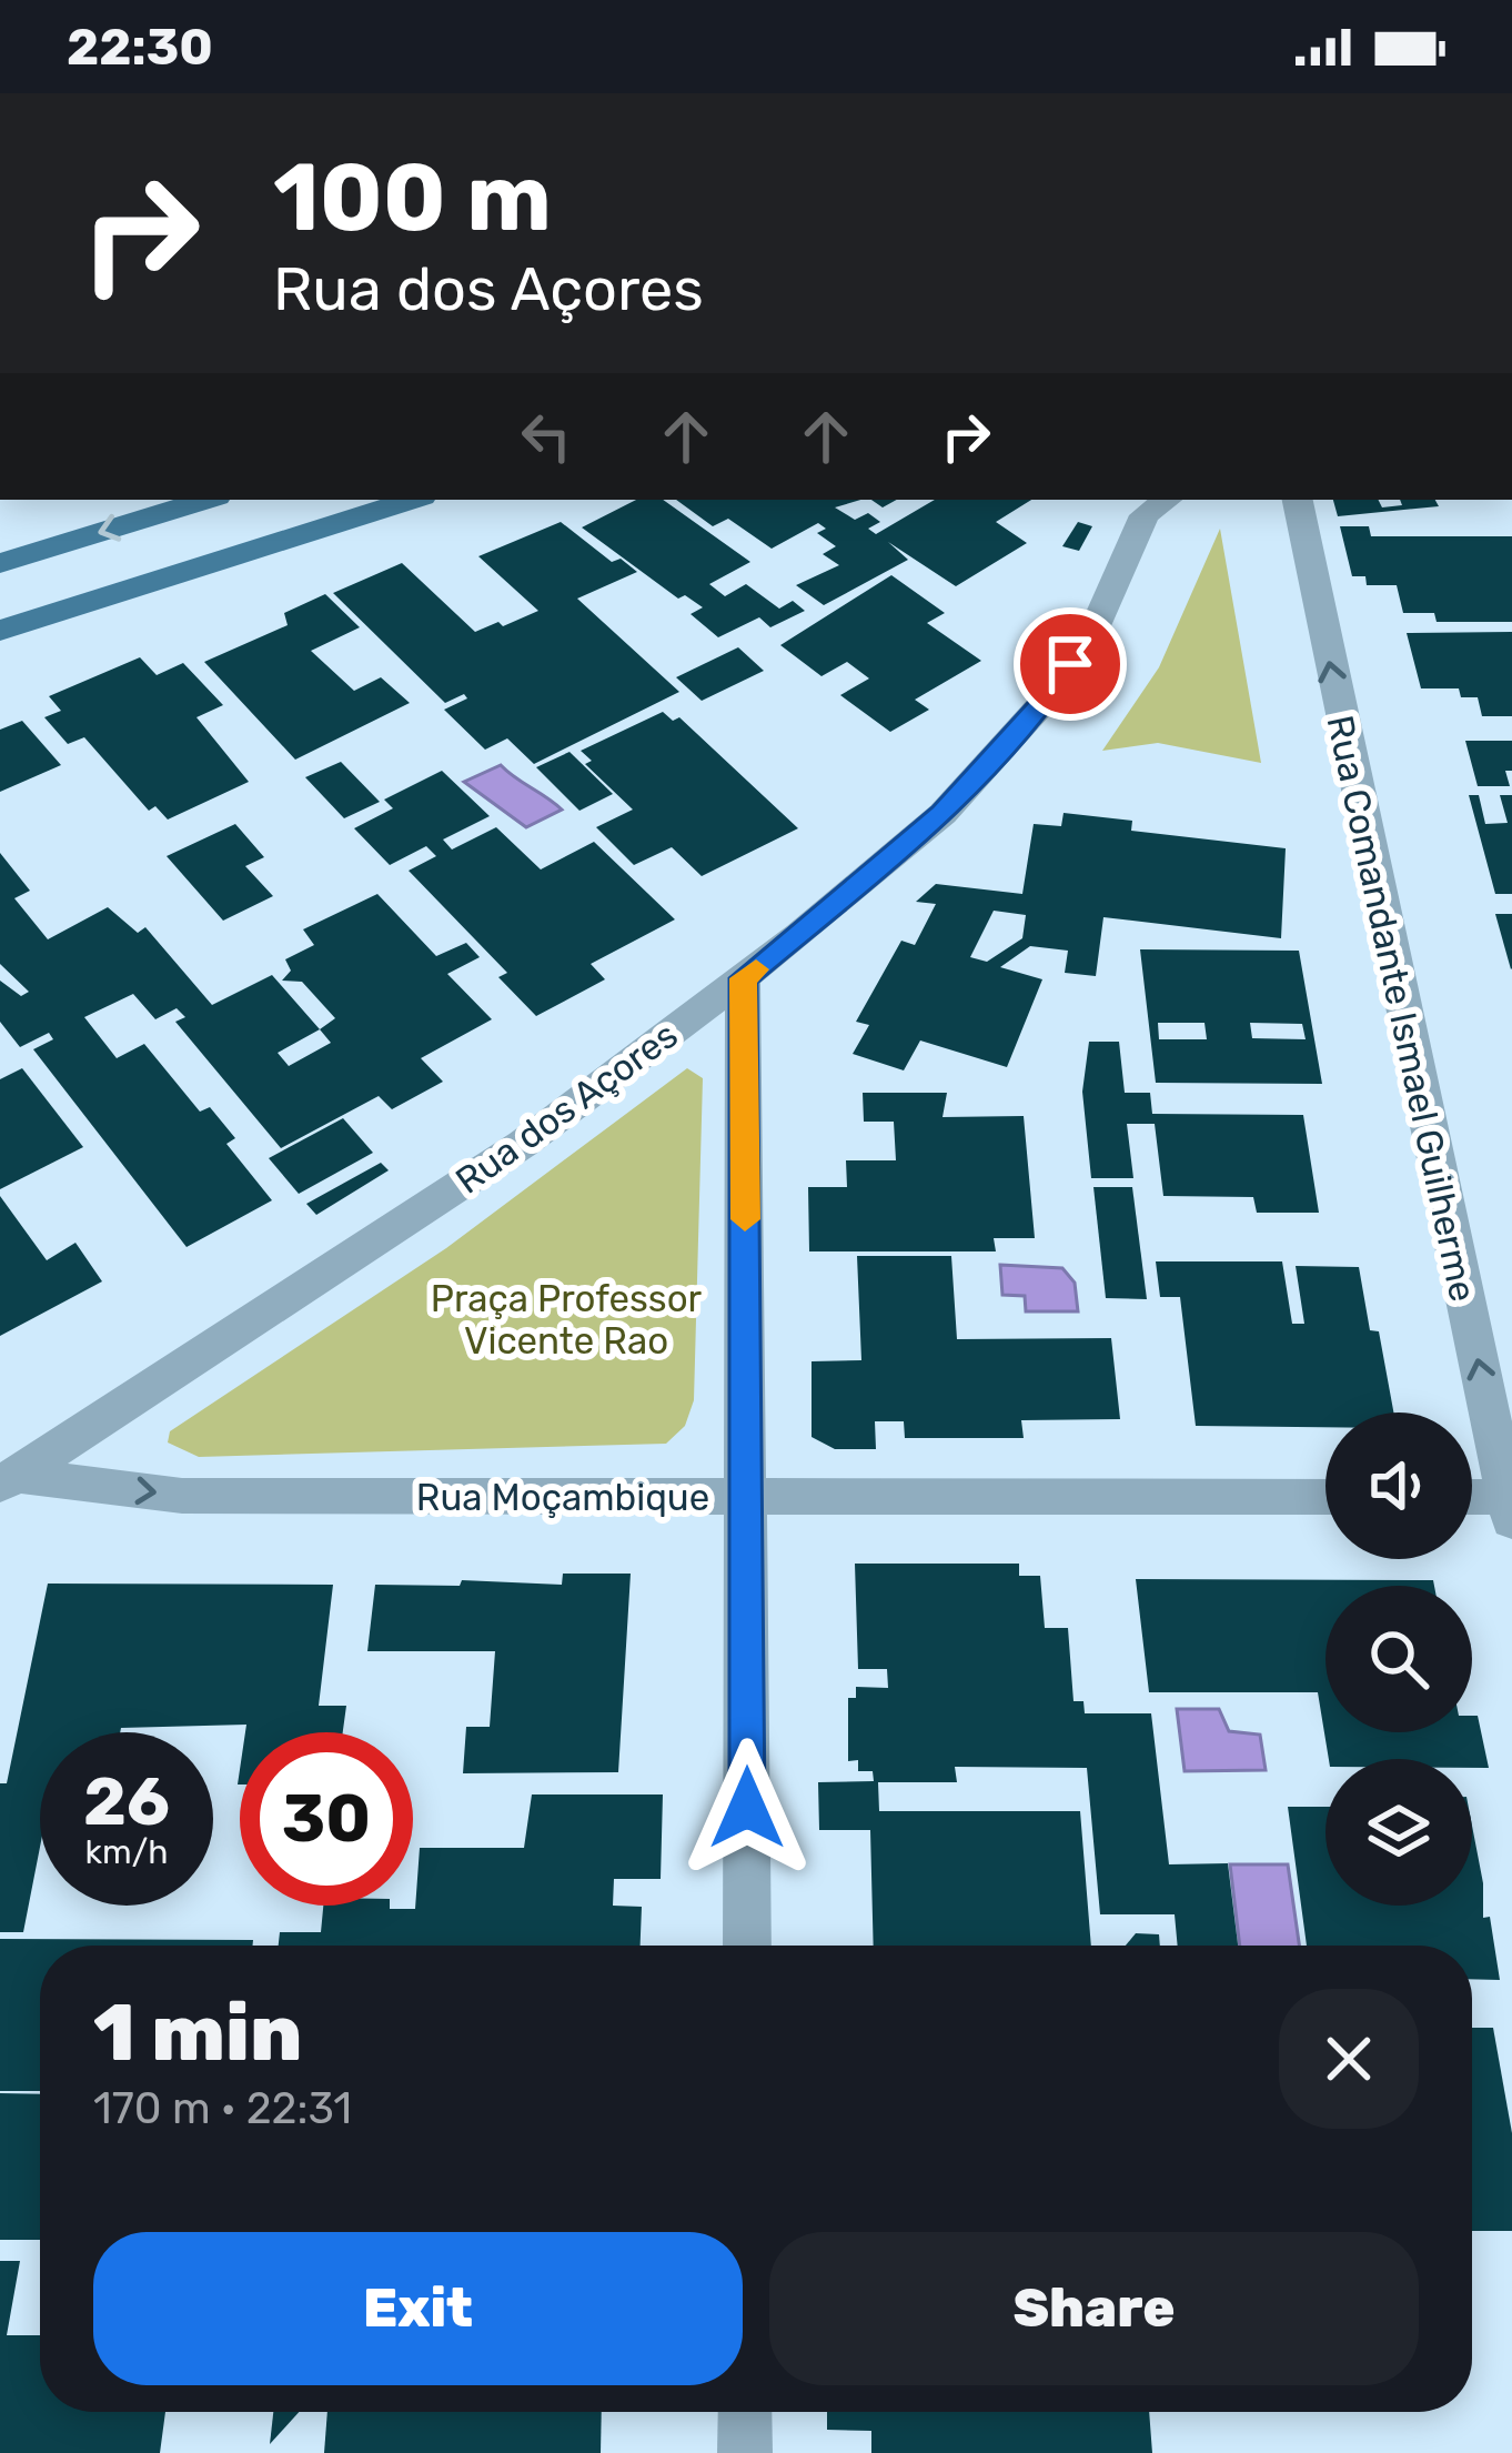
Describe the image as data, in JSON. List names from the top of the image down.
{
  "streets": {
    "street": ["Rua Comandante Ismael Guilherme", "Rua dos Açores", "Rua Moçambique"]
  },
  "crossings": [
    ["Rua dos Açores", "Rua Moçambique"]
  ],
  "one_way": ["Rua Comandante Ismael Guilherme", "Rua Moçambique"],
  "parks": ["Praça Professor Vicente Rao"],
  "page": {
    "status": "22:30",
    "turn": ["100 m", "Rua dos Açores"],
    "speed": "26 km/h",
    "limit": "30",
    "heading": ["1 min", "170 m · 22:31"],
    "buttons": ["Exit", "Share"]
  }
}
